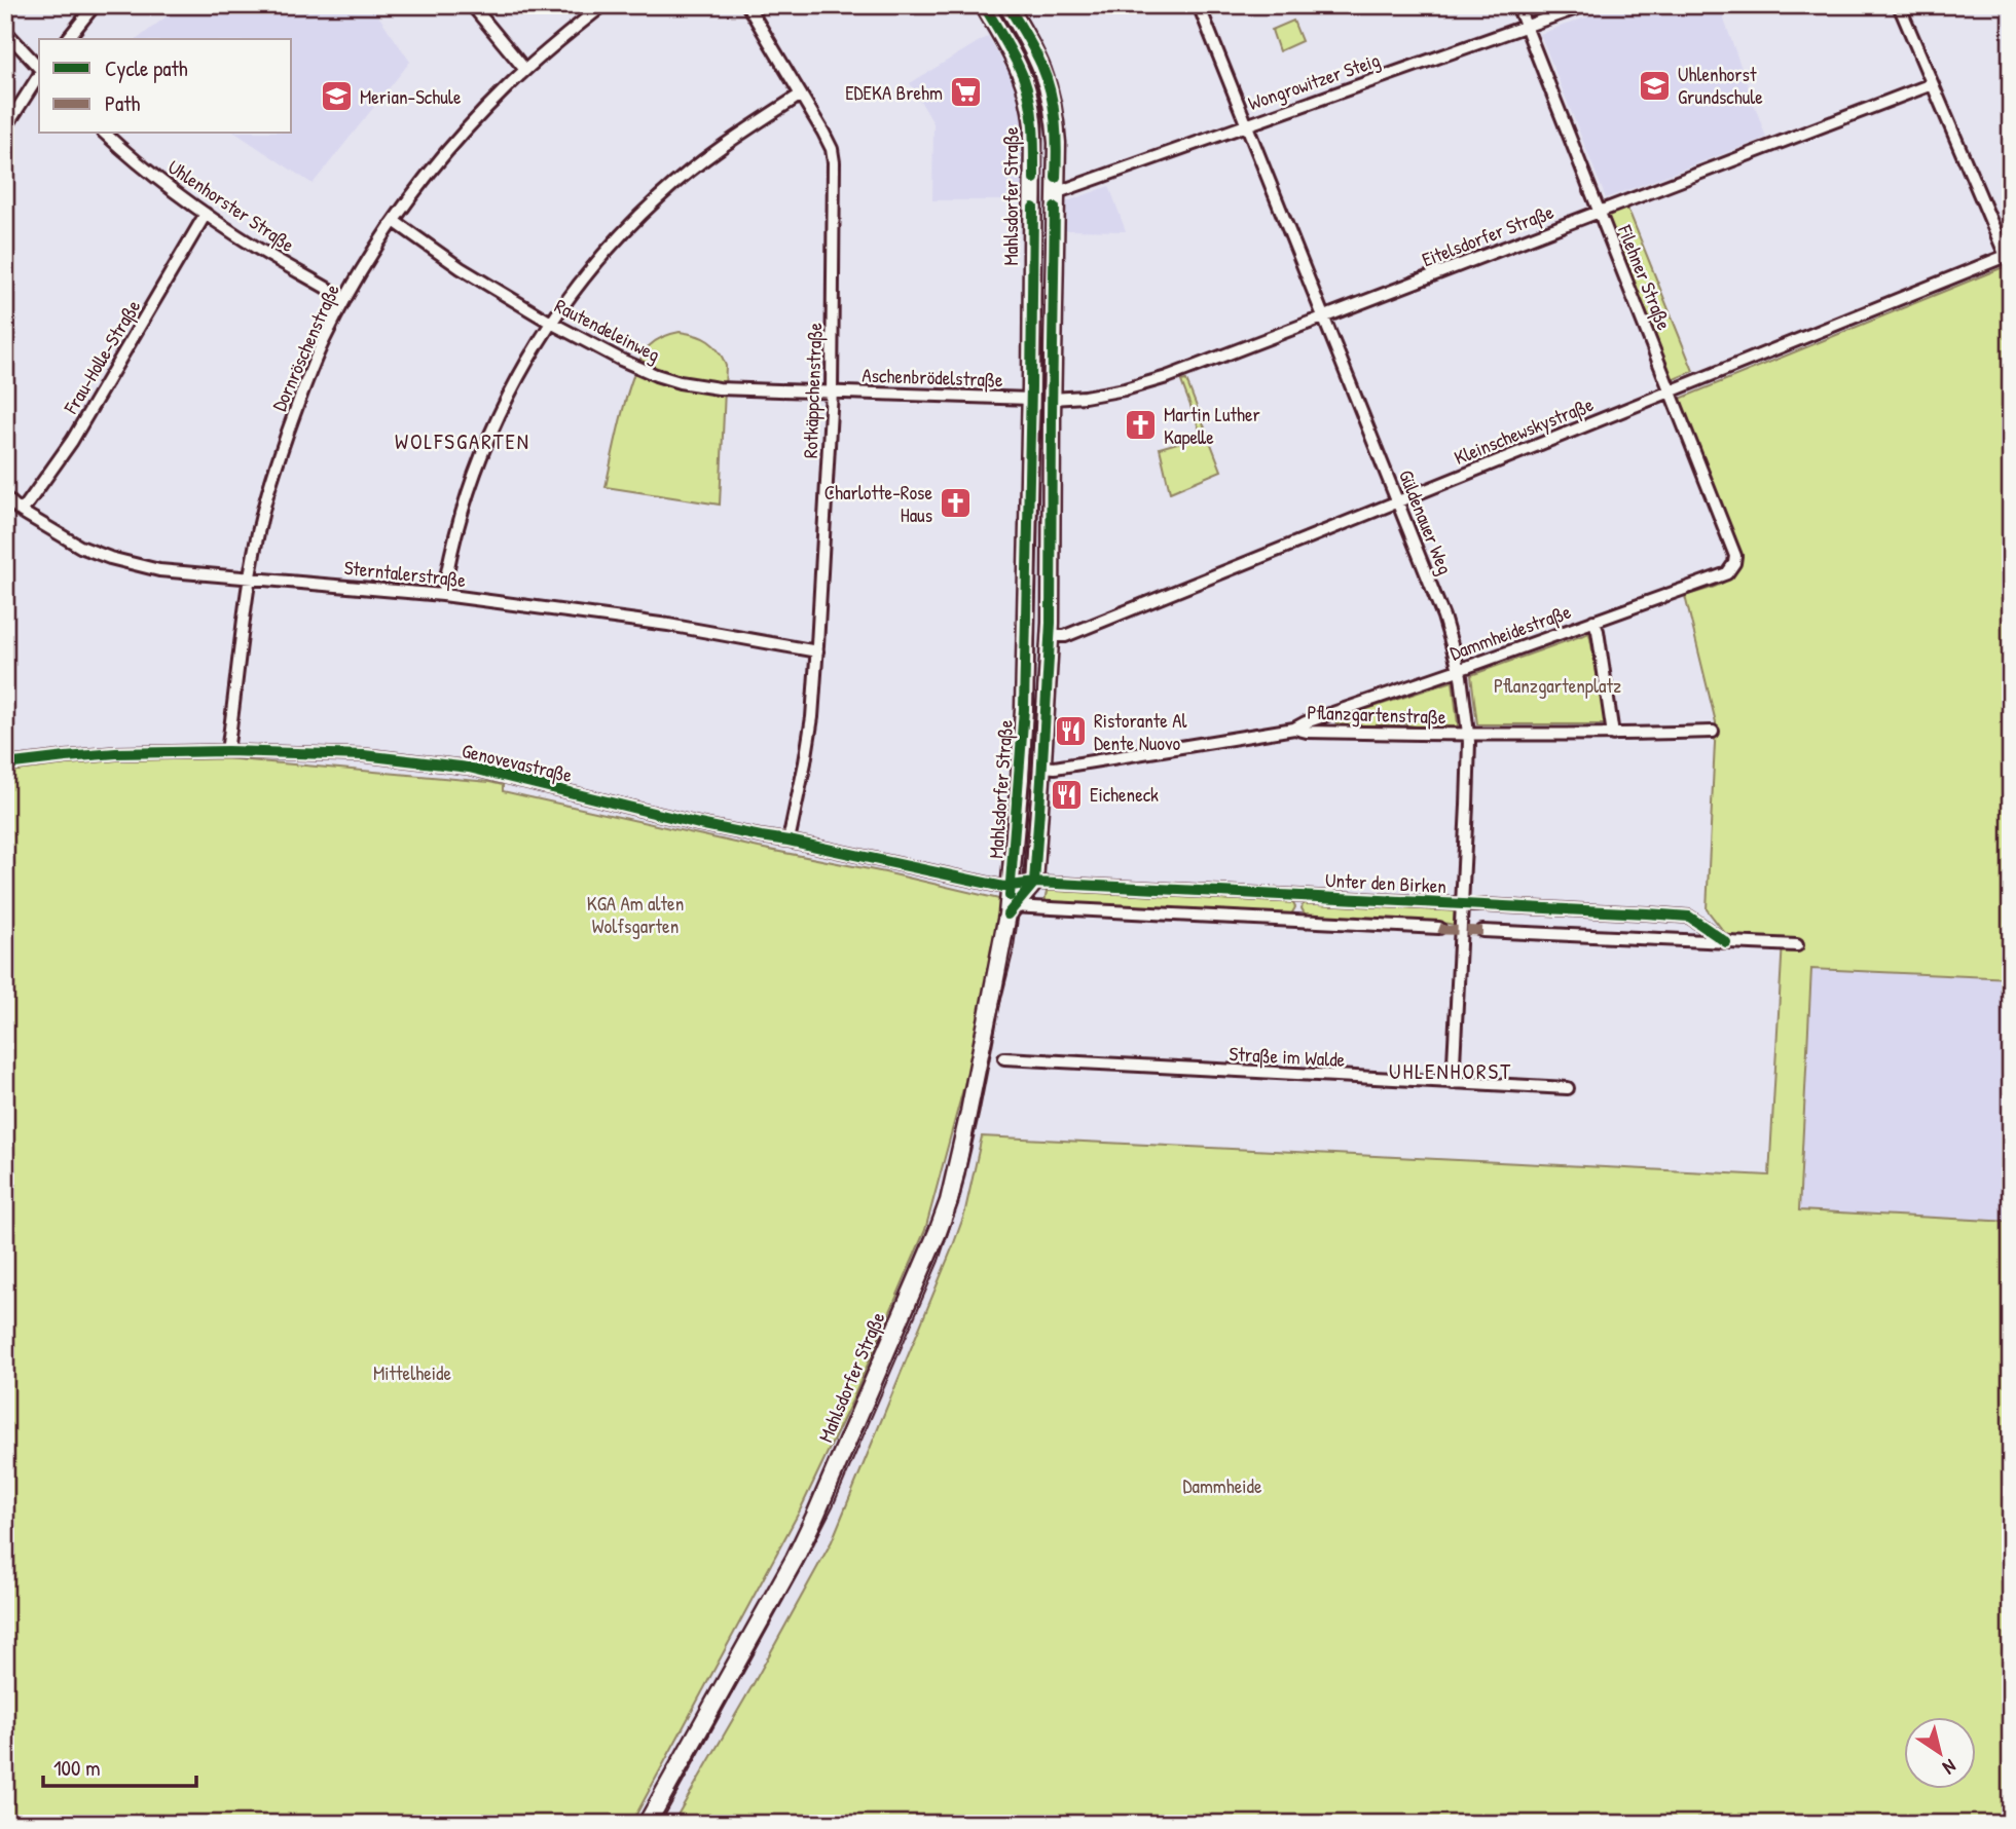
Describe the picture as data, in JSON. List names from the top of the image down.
{
  "streets": {
    "main road": ["Mahlsdorfer Straße"],
    "street": [
      "Wongrowitzer Steig",
      "Uhlenhorster Straße",
      "Eitelsdorfer Straße",
      "Filehner Straße",
      "Rautendeleinweg",
      "Dornröschenstraße",
      "Frau-Holle-Straße",
      "Aschenbrödelstraße",
      "Rotkäppchenstraße",
      "Kleinschewskystraße",
      "Güldenauer Weg",
      "Sterntalerstraße",
      "Dammheidestraße",
      "Pflanzgartenstraße",
      "Genovevastraße",
      "Unter den Birken",
      "Straße im Walde"
    ]
  },
  "crossings": [
    ["Wongrowitzer Steig", "Mahlsdorfer Straße"],
    ["Wongrowitzer Steig", "Filehner Straße"],
    ["Wongrowitzer Steig", "Güldenauer Weg"],
    ["Mahlsdorfer Straße", "Eitelsdorfer Straße"],
    ["Mahlsdorfer Straße", "Aschenbrödelstraße"],
    ["Mahlsdorfer Straße", "Kleinschewskystraße"],
    ["Mahlsdorfer Straße", "Pflanzgartenstraße"],
    ["Mahlsdorfer Straße", "Genovevastraße"],
    ["Mahlsdorfer Straße", "Unter den Birken"],
    ["Uhlenhorster Straße", "Dornröschenstraße"],
    ["Uhlenhorster Straße", "Frau-Holle-Straße"],
    ["Eitelsdorfer Straße", "Filehner Straße"],
    ["Eitelsdorfer Straße", "Güldenauer Weg"],
    ["Filehner Straße", "Kleinschewskystraße"],
    ["Filehner Straße", "Dammheidestraße"],
    ["Rautendeleinweg", "Dornröschenstraße"],
    ["Rautendeleinweg", "Aschenbrödelstraße"],
    ["Rautendeleinweg", "Rotkäppchenstraße"],
    ["Dornröschenstraße", "Sterntalerstraße"],
    ["Dornröschenstraße", "Genovevastraße"],
    ["Frau-Holle-Straße", "Sterntalerstraße"],
    ["Aschenbrödelstraße", "Rotkäppchenstraße"],
    ["Rotkäppchenstraße", "Sterntalerstraße"],
    ["Rotkäppchenstraße", "Genovevastraße"],
    ["Kleinschewskystraße", "Güldenauer Weg"],
    ["Güldenauer Weg", "Dammheidestraße"],
    ["Güldenauer Weg", "Pflanzgartenstraße"],
    ["Güldenauer Weg", "Unter den Birken"],
    ["Güldenauer Weg", "Straße im Walde"],
    ["Dammheidestraße", "Pflanzgartenstraße"],
    ["Genovevastraße", "Unter den Birken"]
  ],
  "districts": ["WOLFSGARTEN", "UHLENHORST"],
  "parks": [
    "Pflanzgartenplatz",
    "KGA Am alten Wolfsgarten",
    "Mittelheide",
    "Dammheide"
  ],
  "places": {
    "school or university": ["Uhlenhorst Grundschule", "Merian-Schule"],
    "supermarket": ["EDEKA Brehm"],
    "church": ["Martin Luther Kapelle", "Charlotte-Rose Haus"],
    "restaurant": ["Ristorante Al Dente Nuovo", "Eicheneck"]
  },
  "legend": ["Cycle path", "Path"],
  "scale_bar": "100 m",
  "north": "bottom right"
}
